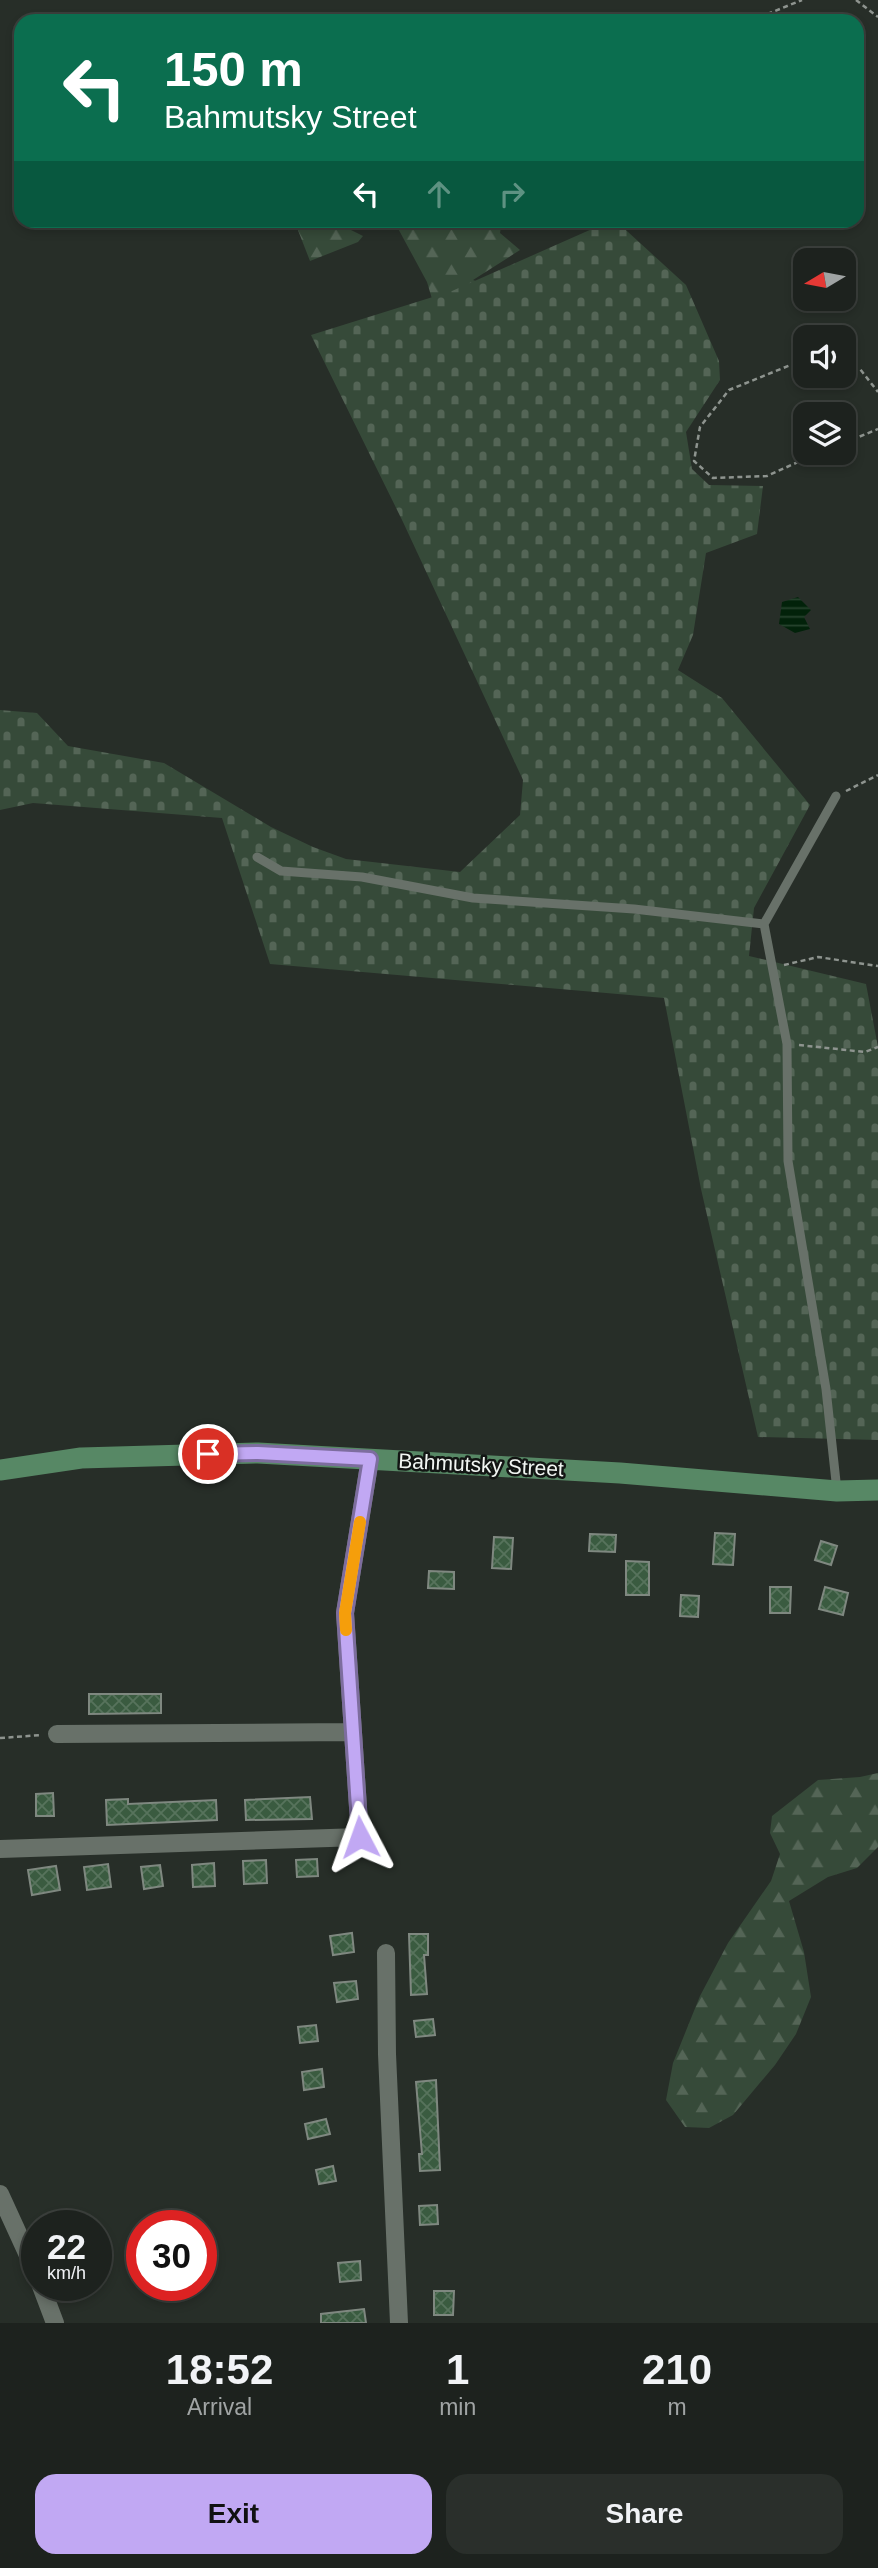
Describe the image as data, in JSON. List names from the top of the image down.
{
  "streets": {
    "main road": ["Bahmutsky Street"]
  },
  "north": "left",
  "page": {
    "turn": ["150 m", "Bahmutsky Street"],
    "speed": "22 km/h",
    "limit": "30",
    "eta": [
      "18:52",
      "Arrival",
      "1",
      "min",
      "210",
      "m"
    ],
    "buttons": ["Exit", "Share"]
  }
}
